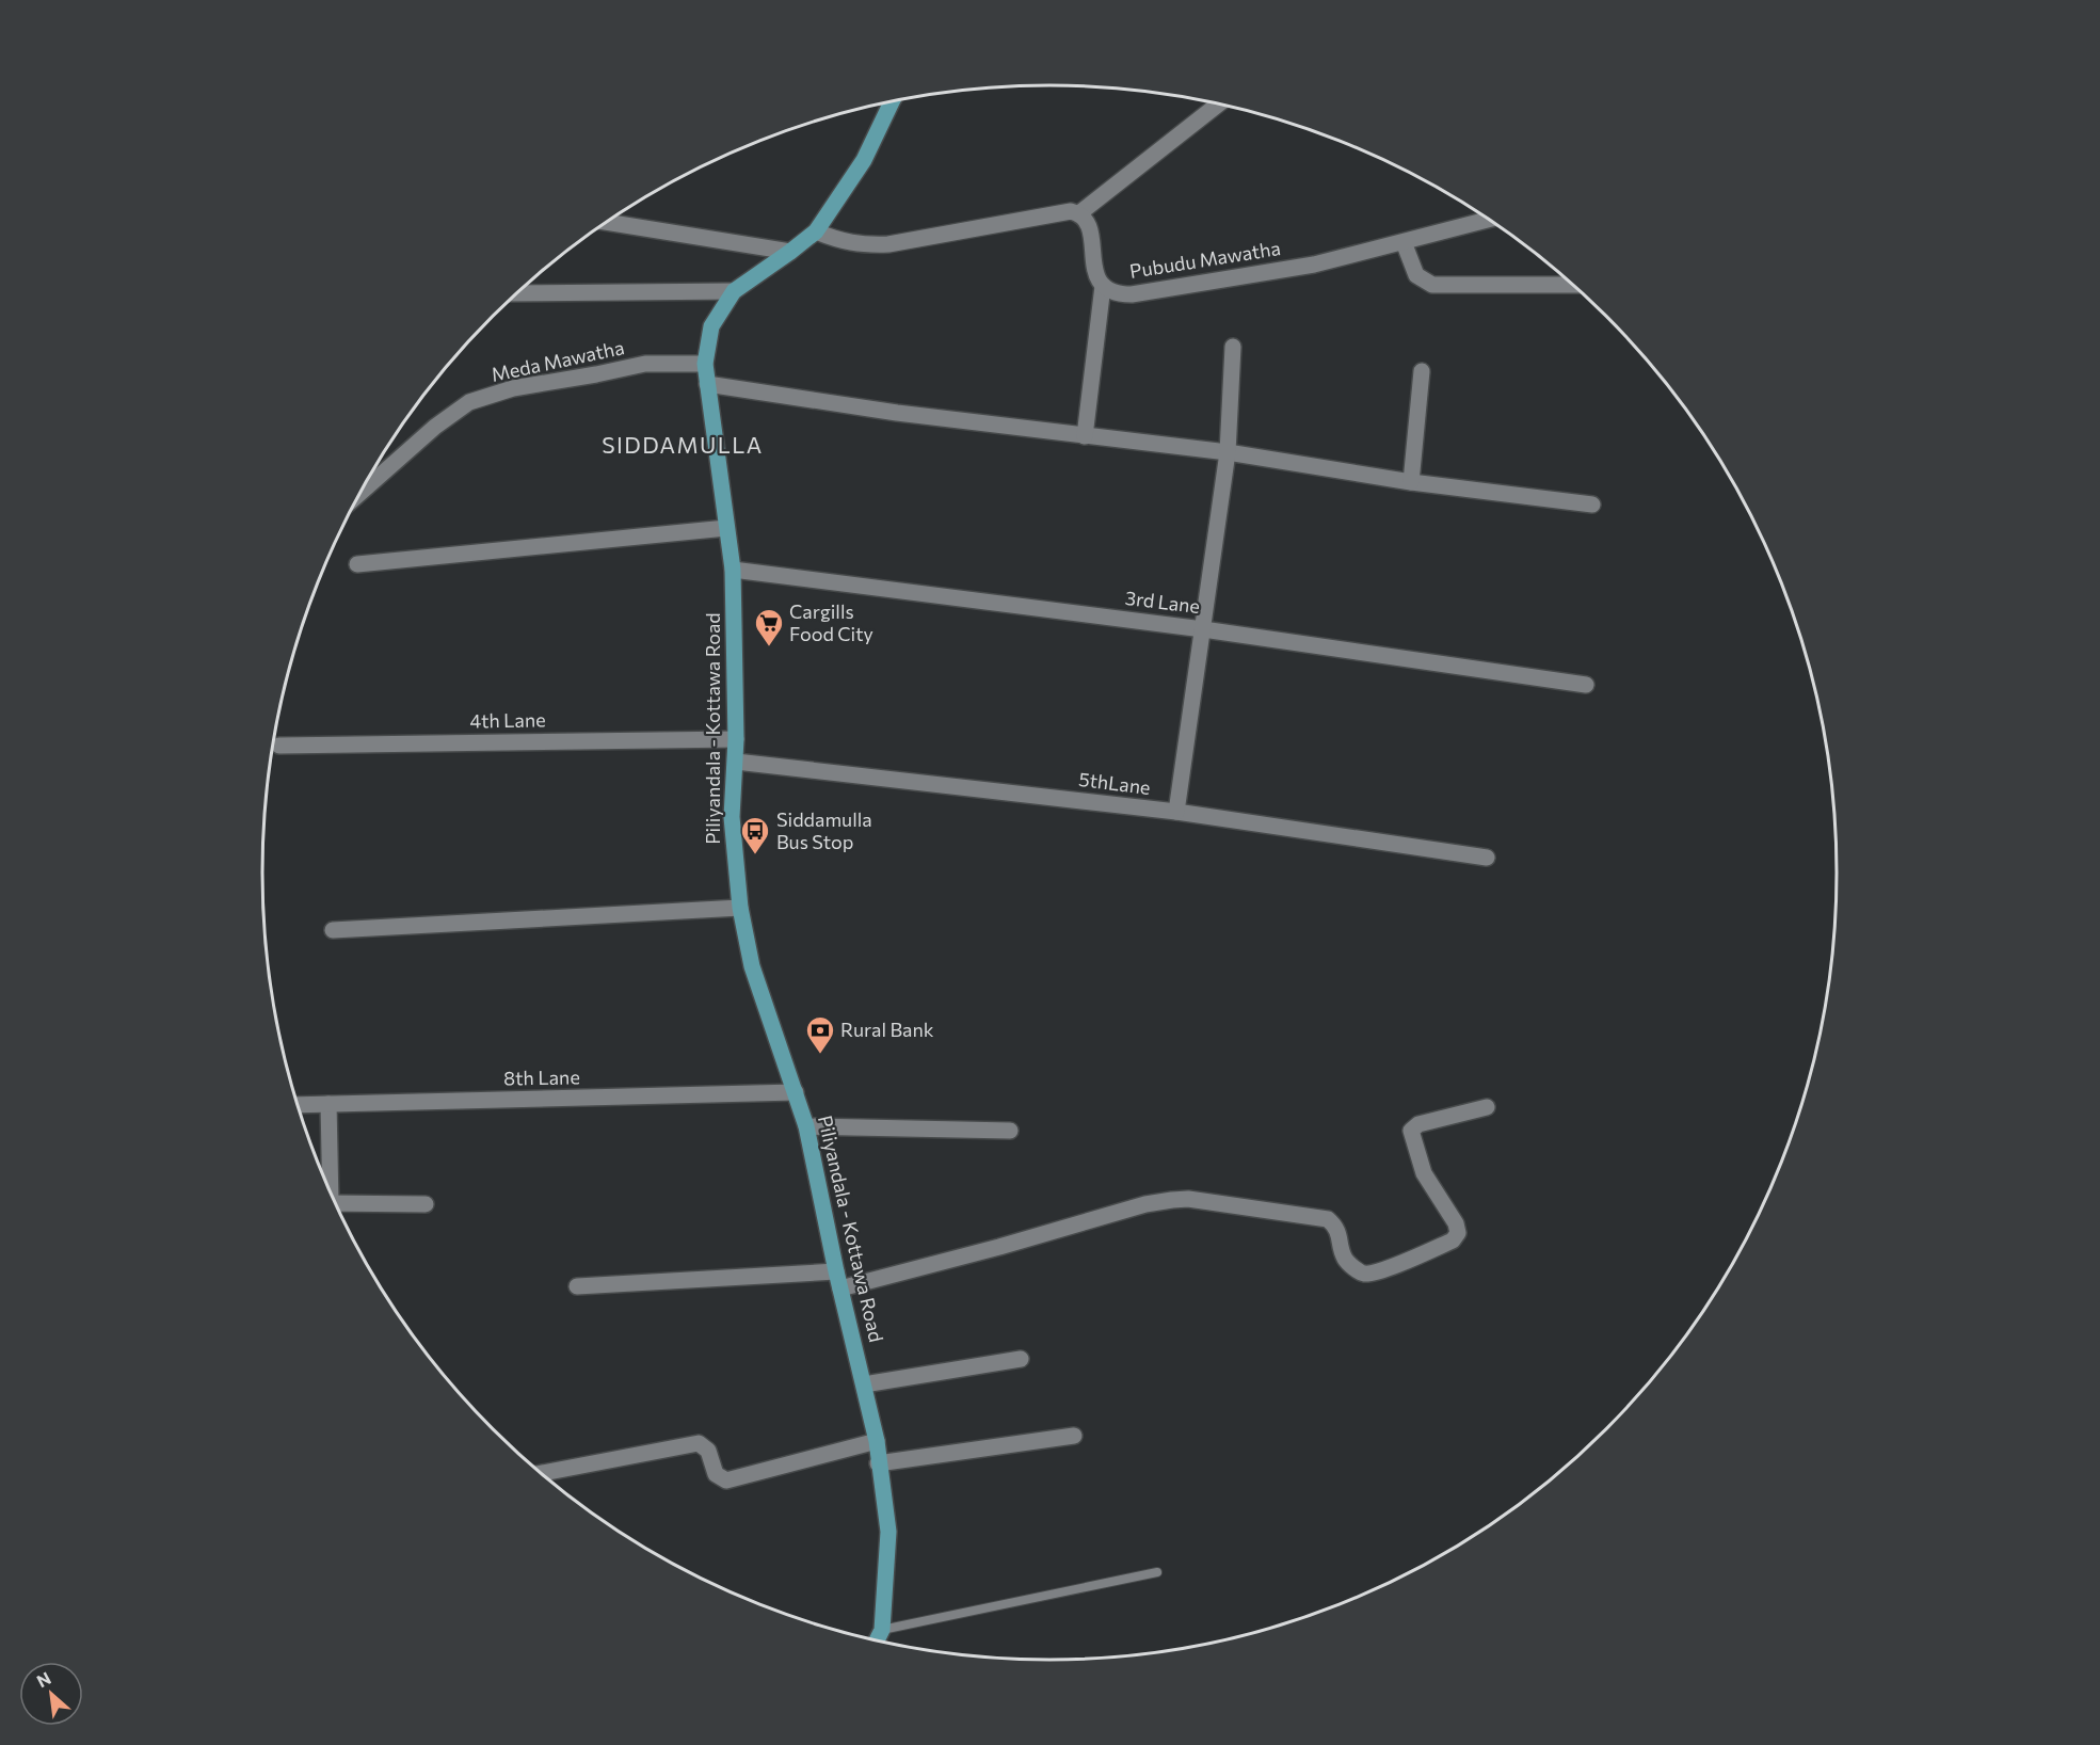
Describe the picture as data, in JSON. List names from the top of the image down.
{
  "streets": {
    "main road": ["Piliyandala - Kottawa Road"],
    "street": [
      "Pubudu Mawatha",
      "Meda Mawatha",
      "3rd Lane",
      "4th Lane",
      "5thLane",
      "8th Lane"
    ]
  },
  "crossings": [
    ["Meda Mawatha", "Piliyandala - Kottawa Road"],
    ["3rd Lane", "Piliyandala - Kottawa Road"],
    ["4th Lane", "Piliyandala - Kottawa Road"],
    ["Piliyandala - Kottawa Road", "5thLane"],
    ["Piliyandala - Kottawa Road", "8th Lane"]
  ],
  "districts": ["SIDDAMULLA"],
  "places": {
    "supermarket": ["Cargills Food City"],
    "bus stop": ["Siddamulla Bus Stop"],
    "bank": ["Rural Bank"]
  },
  "north": "top left"
}
